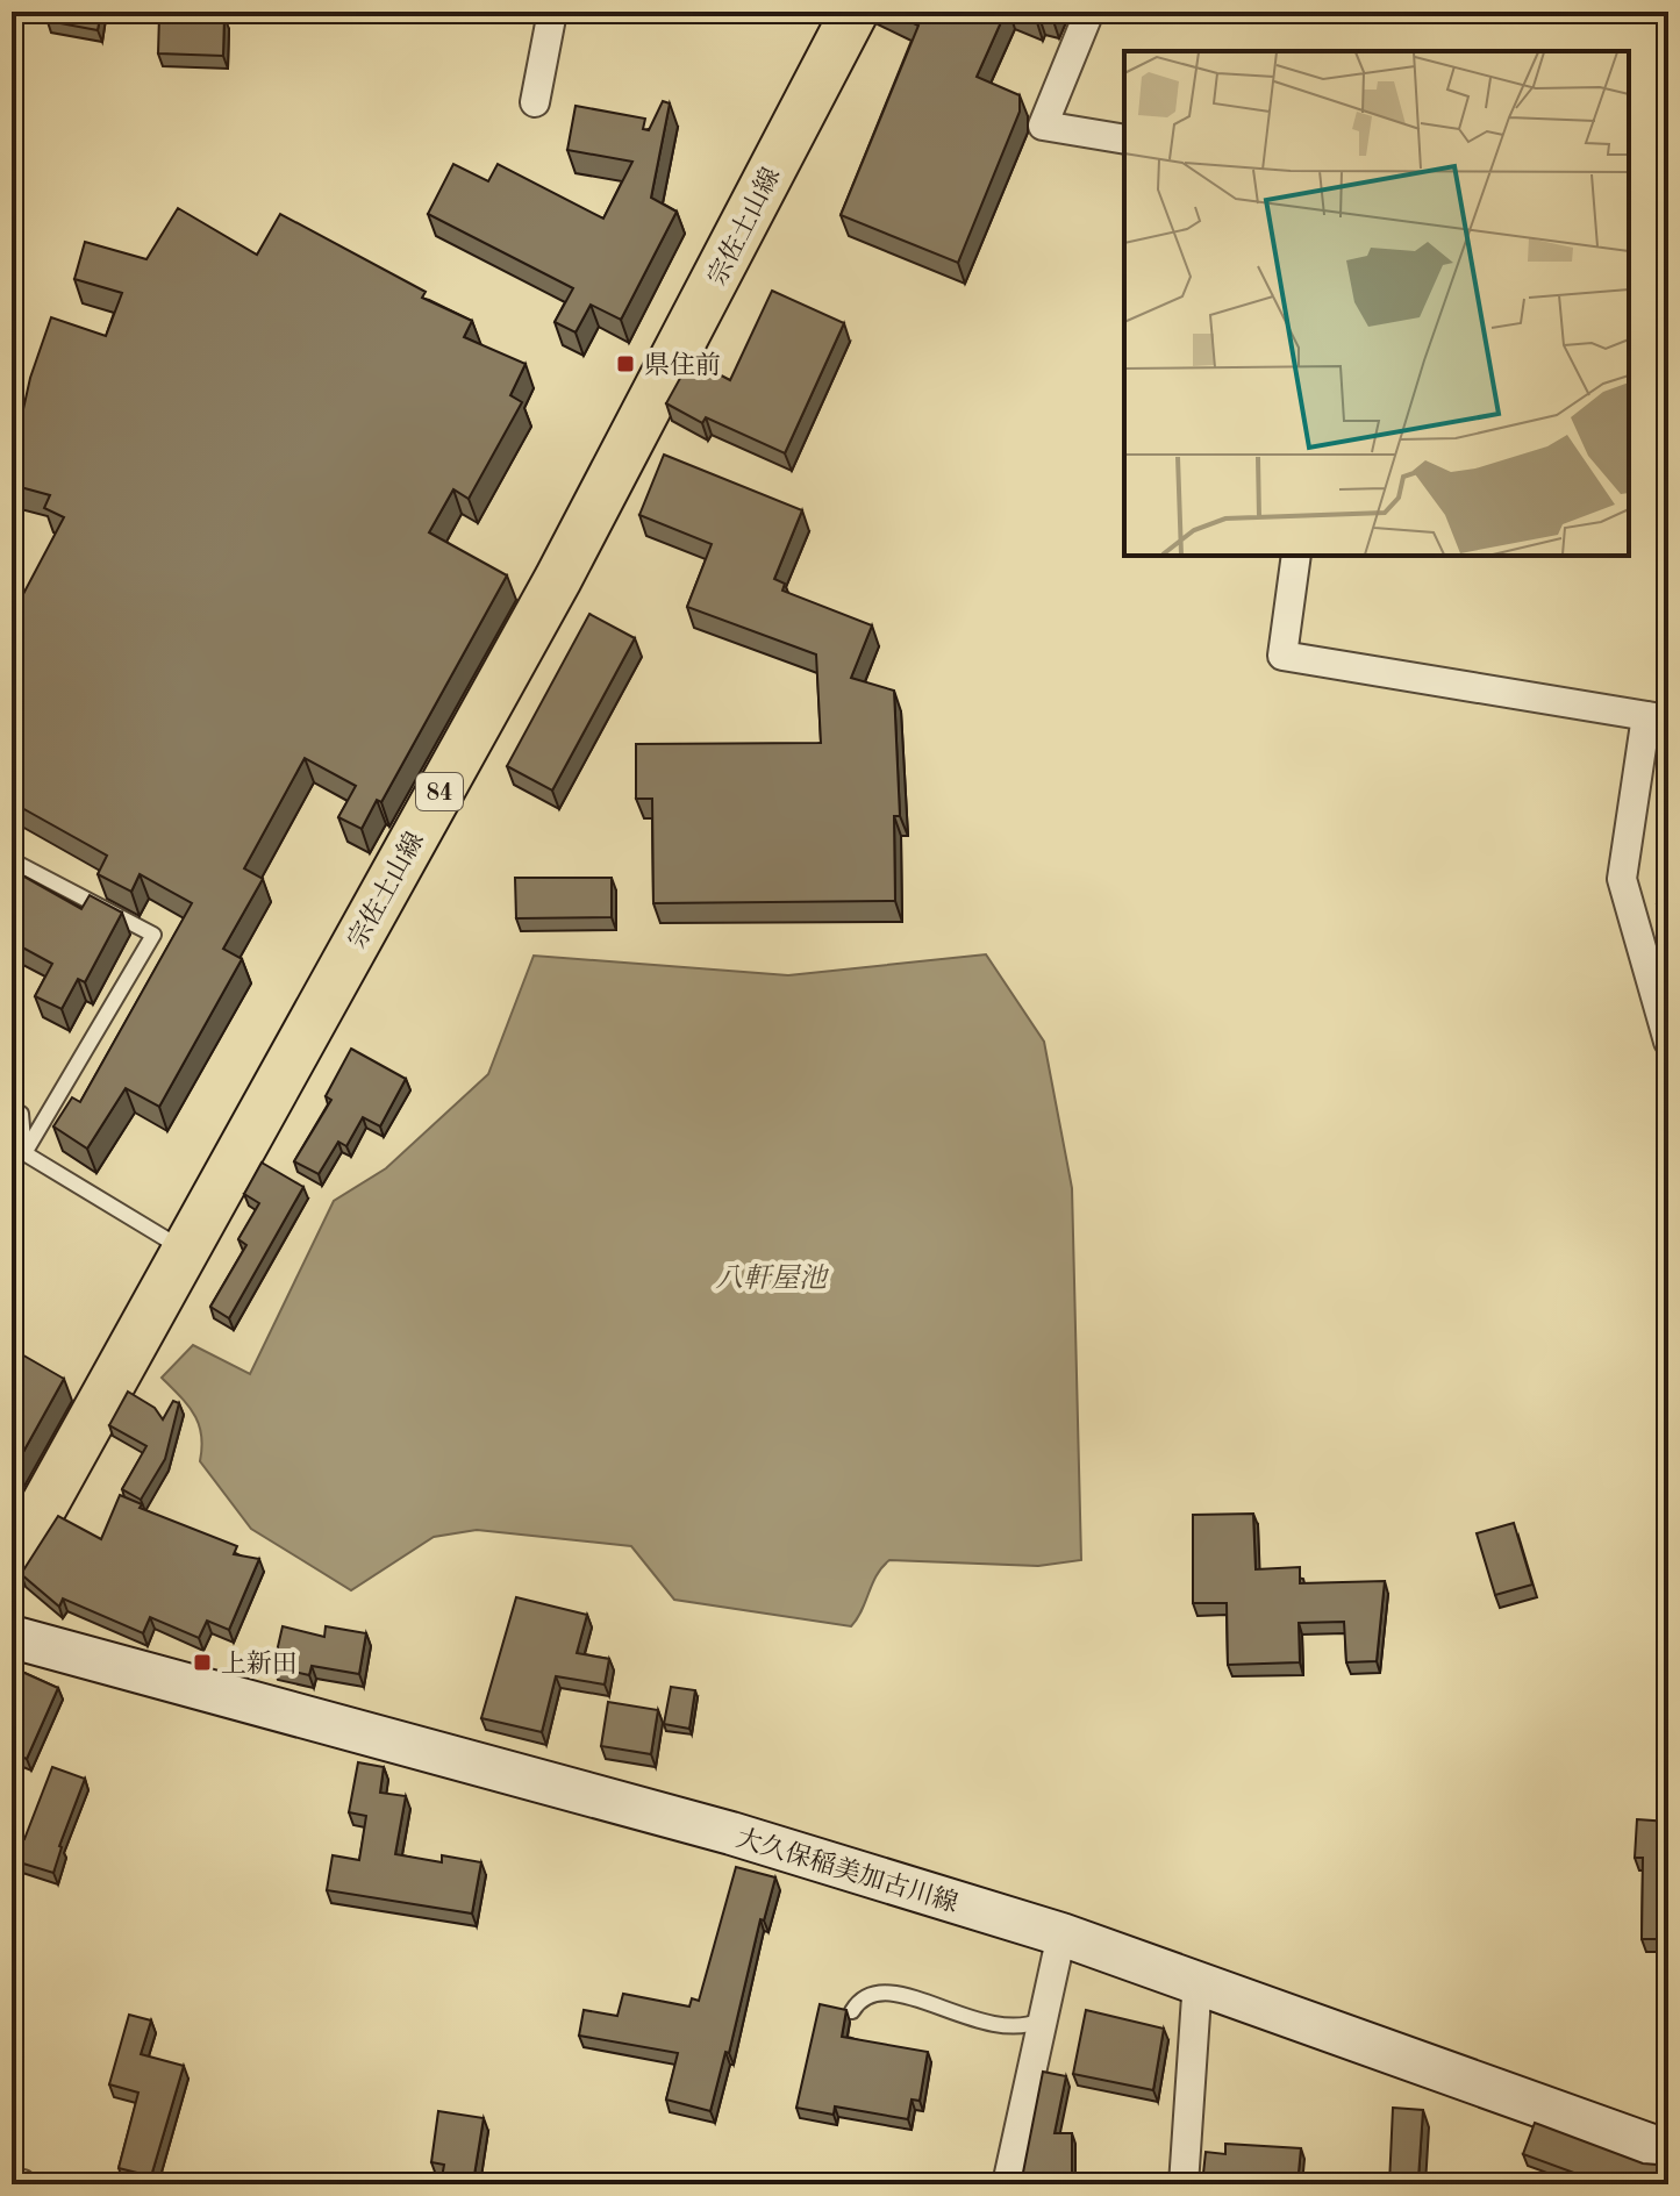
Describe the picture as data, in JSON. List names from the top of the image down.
{
  "streets": {
    "main road": ["宗佐土山線", "84", "大久保稲美加古川線"]
  },
  "water": ["八軒屋池"],
  "places": {
    "transit": ["県住前", "上新田"]
  }
}
